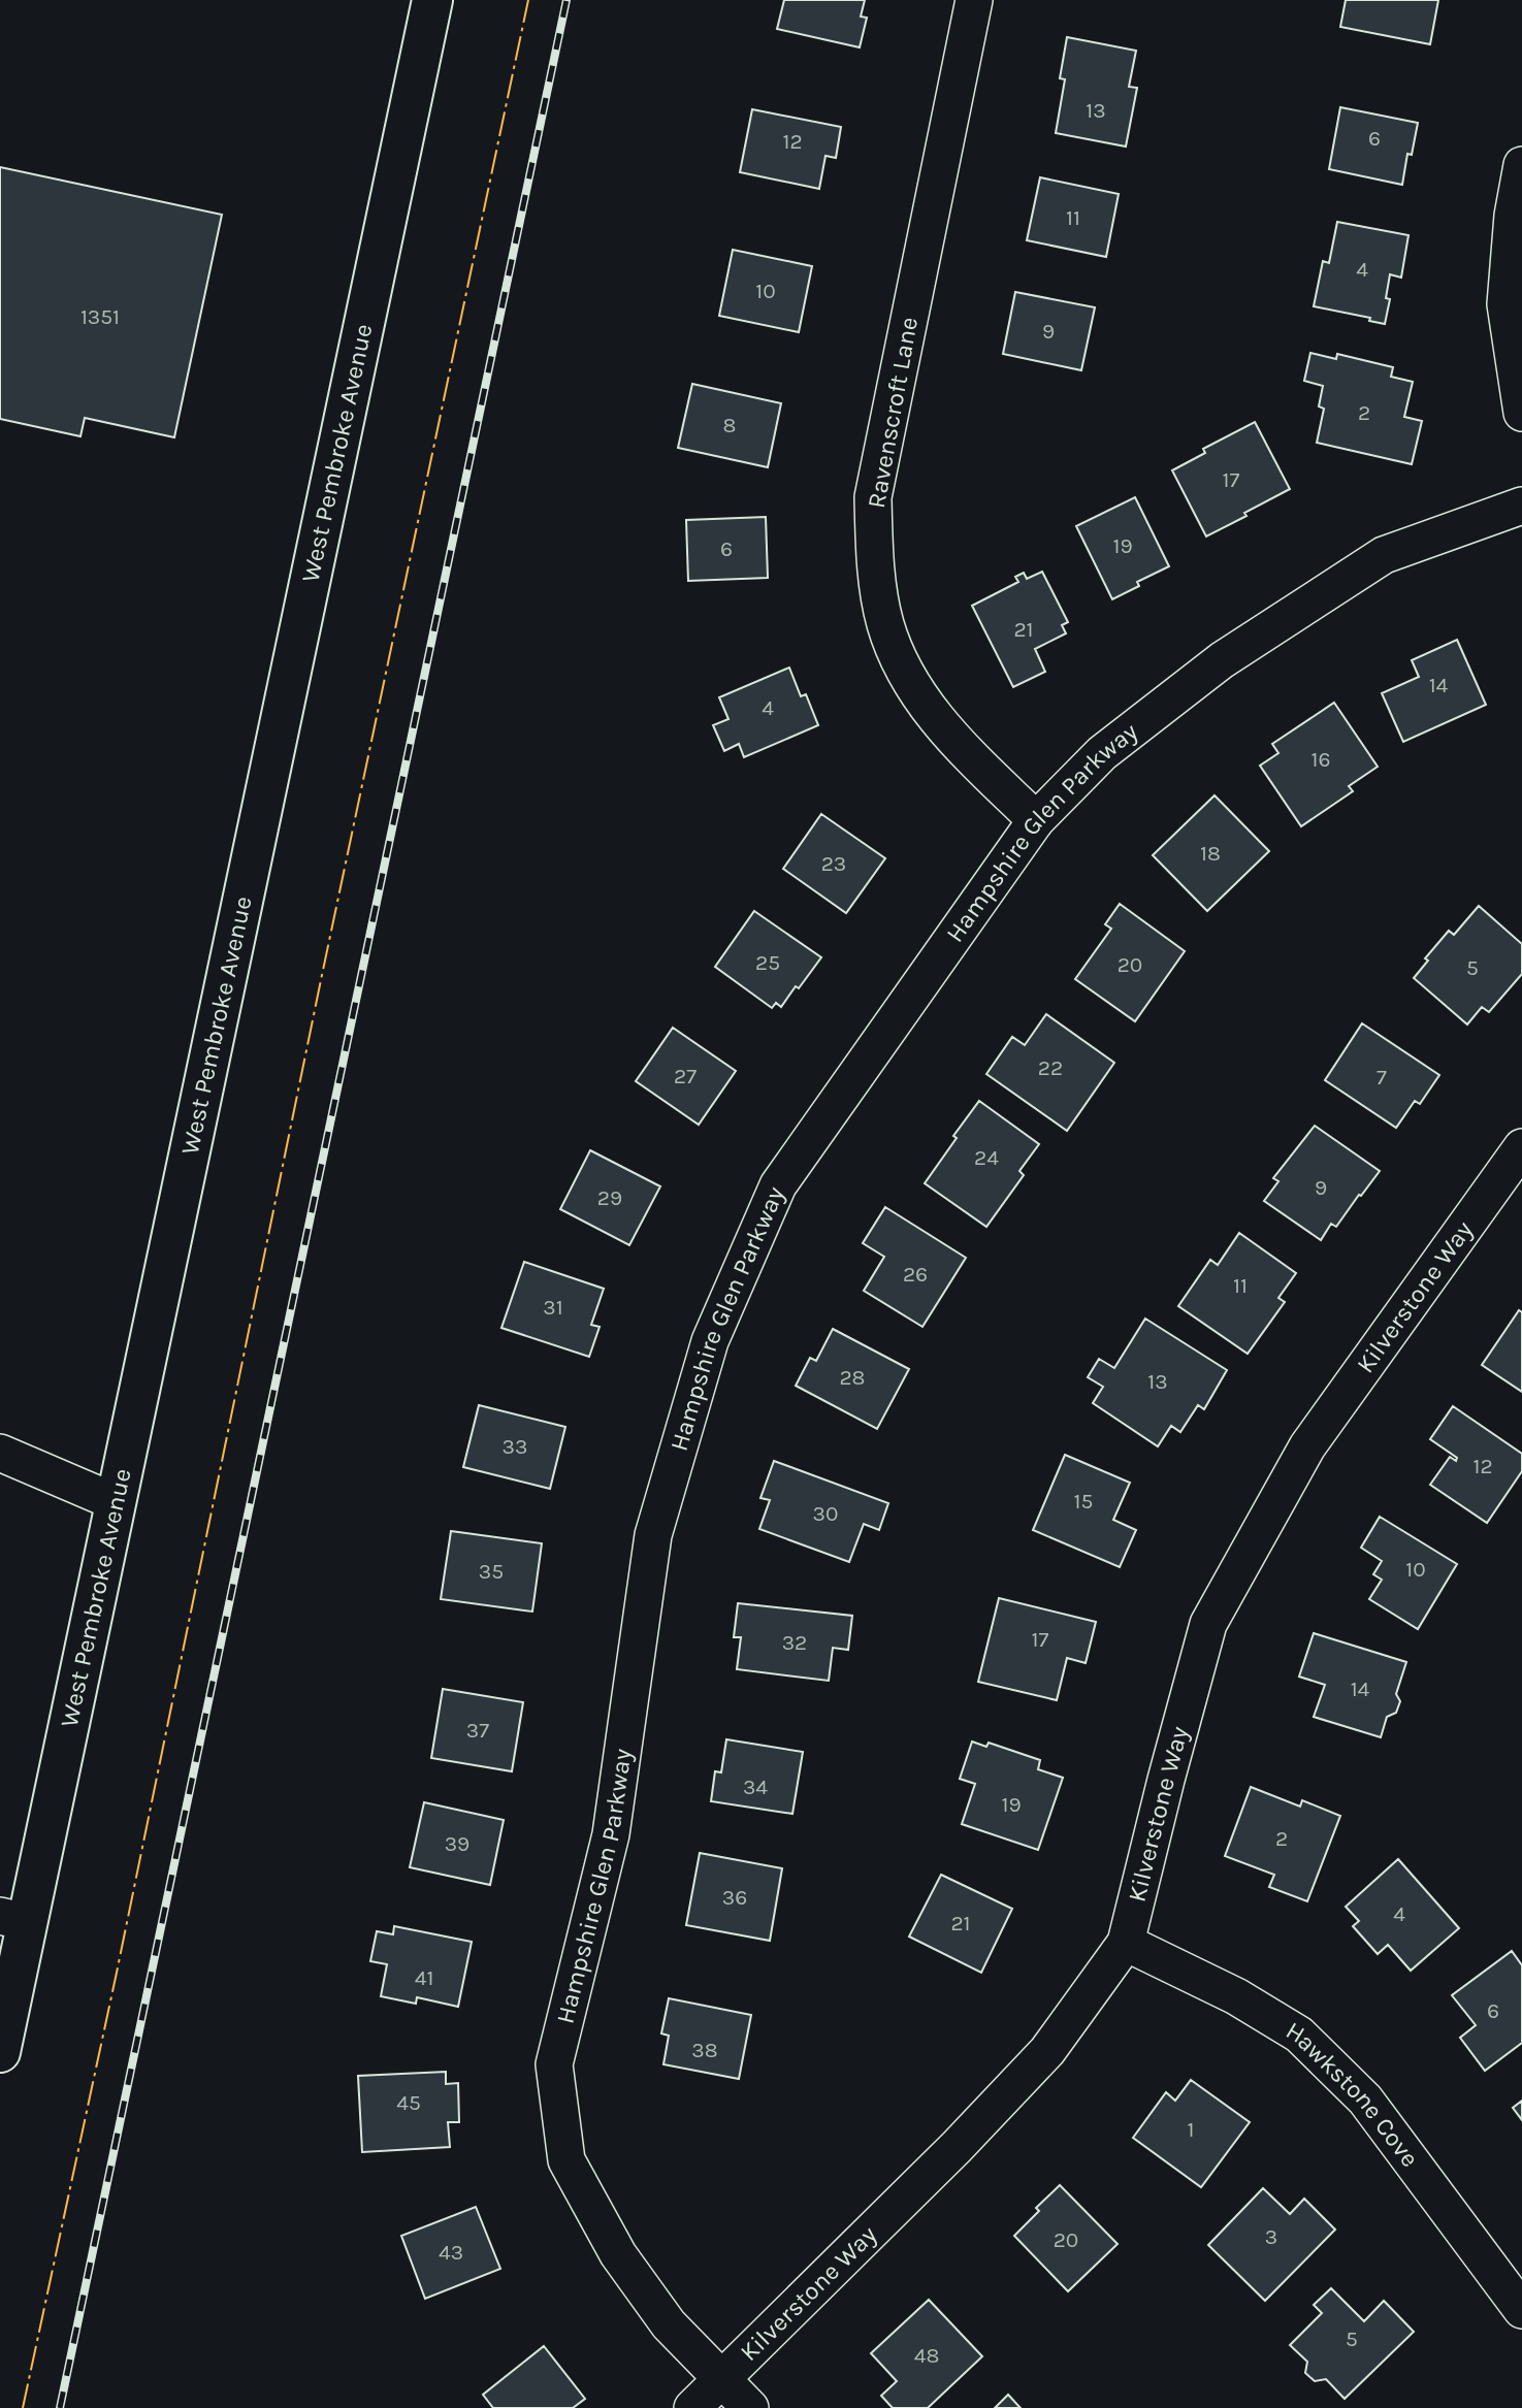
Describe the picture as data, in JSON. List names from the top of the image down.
{
  "streets": {
    "main road": ["West Pembroke Avenue"],
    "street": [
      "Ravenscroft Lane",
      "Hampshire Glen Parkway",
      "Kilverstone Way",
      "Hawkstone Cove"
    ]
  },
  "crossings": [
    ["Ravenscroft Lane", "Hampshire Glen Parkway"],
    ["Hampshire Glen Parkway", "Kilverstone Way"],
    ["Kilverstone Way", "Hawkstone Cove"]
  ],
  "house_numbers": [
    "13",
    "6",
    "12",
    "11",
    "4",
    "10",
    "1351",
    "9",
    "2",
    "8",
    "17",
    "19",
    "6",
    "21",
    "14",
    "4",
    "16",
    "18",
    "23",
    "25",
    "20",
    "5",
    "22",
    "27",
    "7",
    "24",
    "9",
    "29",
    "26",
    "11",
    "31",
    "28",
    "13",
    "33",
    "12",
    "15",
    "30",
    "10",
    "35",
    "17",
    "32",
    "14",
    "37",
    "34",
    "19",
    "2",
    "39",
    "36",
    "4",
    "21",
    "41",
    "6",
    "38",
    "45",
    "1",
    "3",
    "20",
    "43",
    "5",
    "48"
  ]
}
